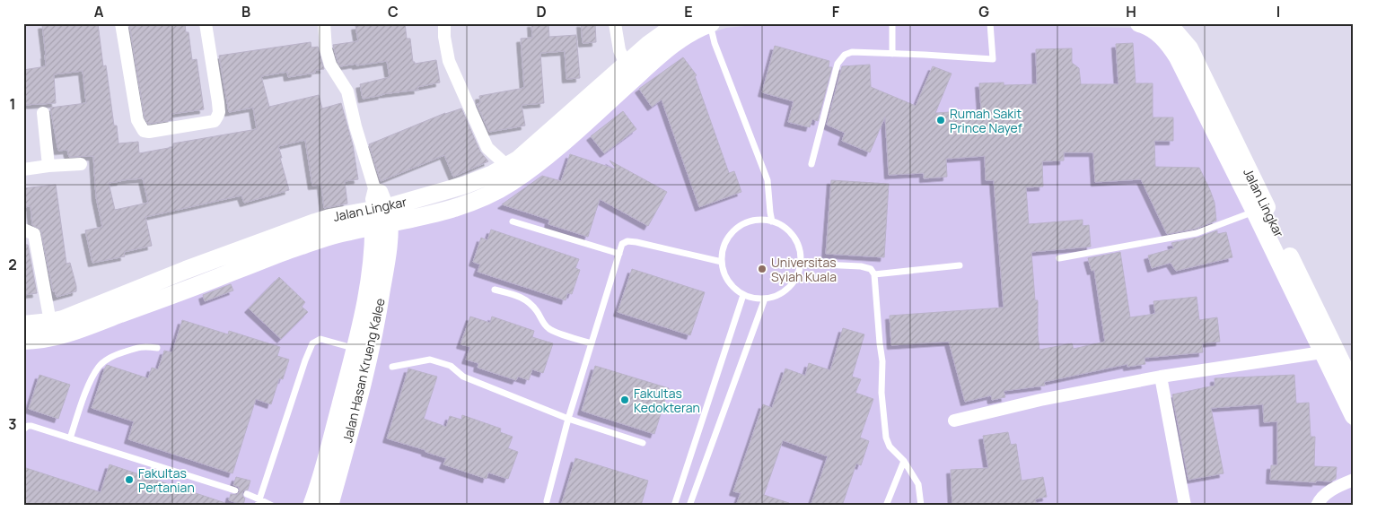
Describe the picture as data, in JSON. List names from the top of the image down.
{
  "streets": {
    "street": ["Jalan Lingkar", "Jalan Hasan Krueng Kalee"]
  },
  "crossings": [
    ["Jalan Lingkar", "Jalan Hasan Krueng Kalee"]
  ],
  "places": [
    "Rumah Sakit Prince Nayef",
    "Universitas Syiah Kuala",
    "Fakultas Kedokteran",
    "Fakultas Pertanian"
  ],
  "grid": {
    "columns": [
      "A",
      "B",
      "C",
      "D",
      "E",
      "F",
      "G",
      "H",
      "I"
    ],
    "rows": ["1", "2", "3"]
  }
}
